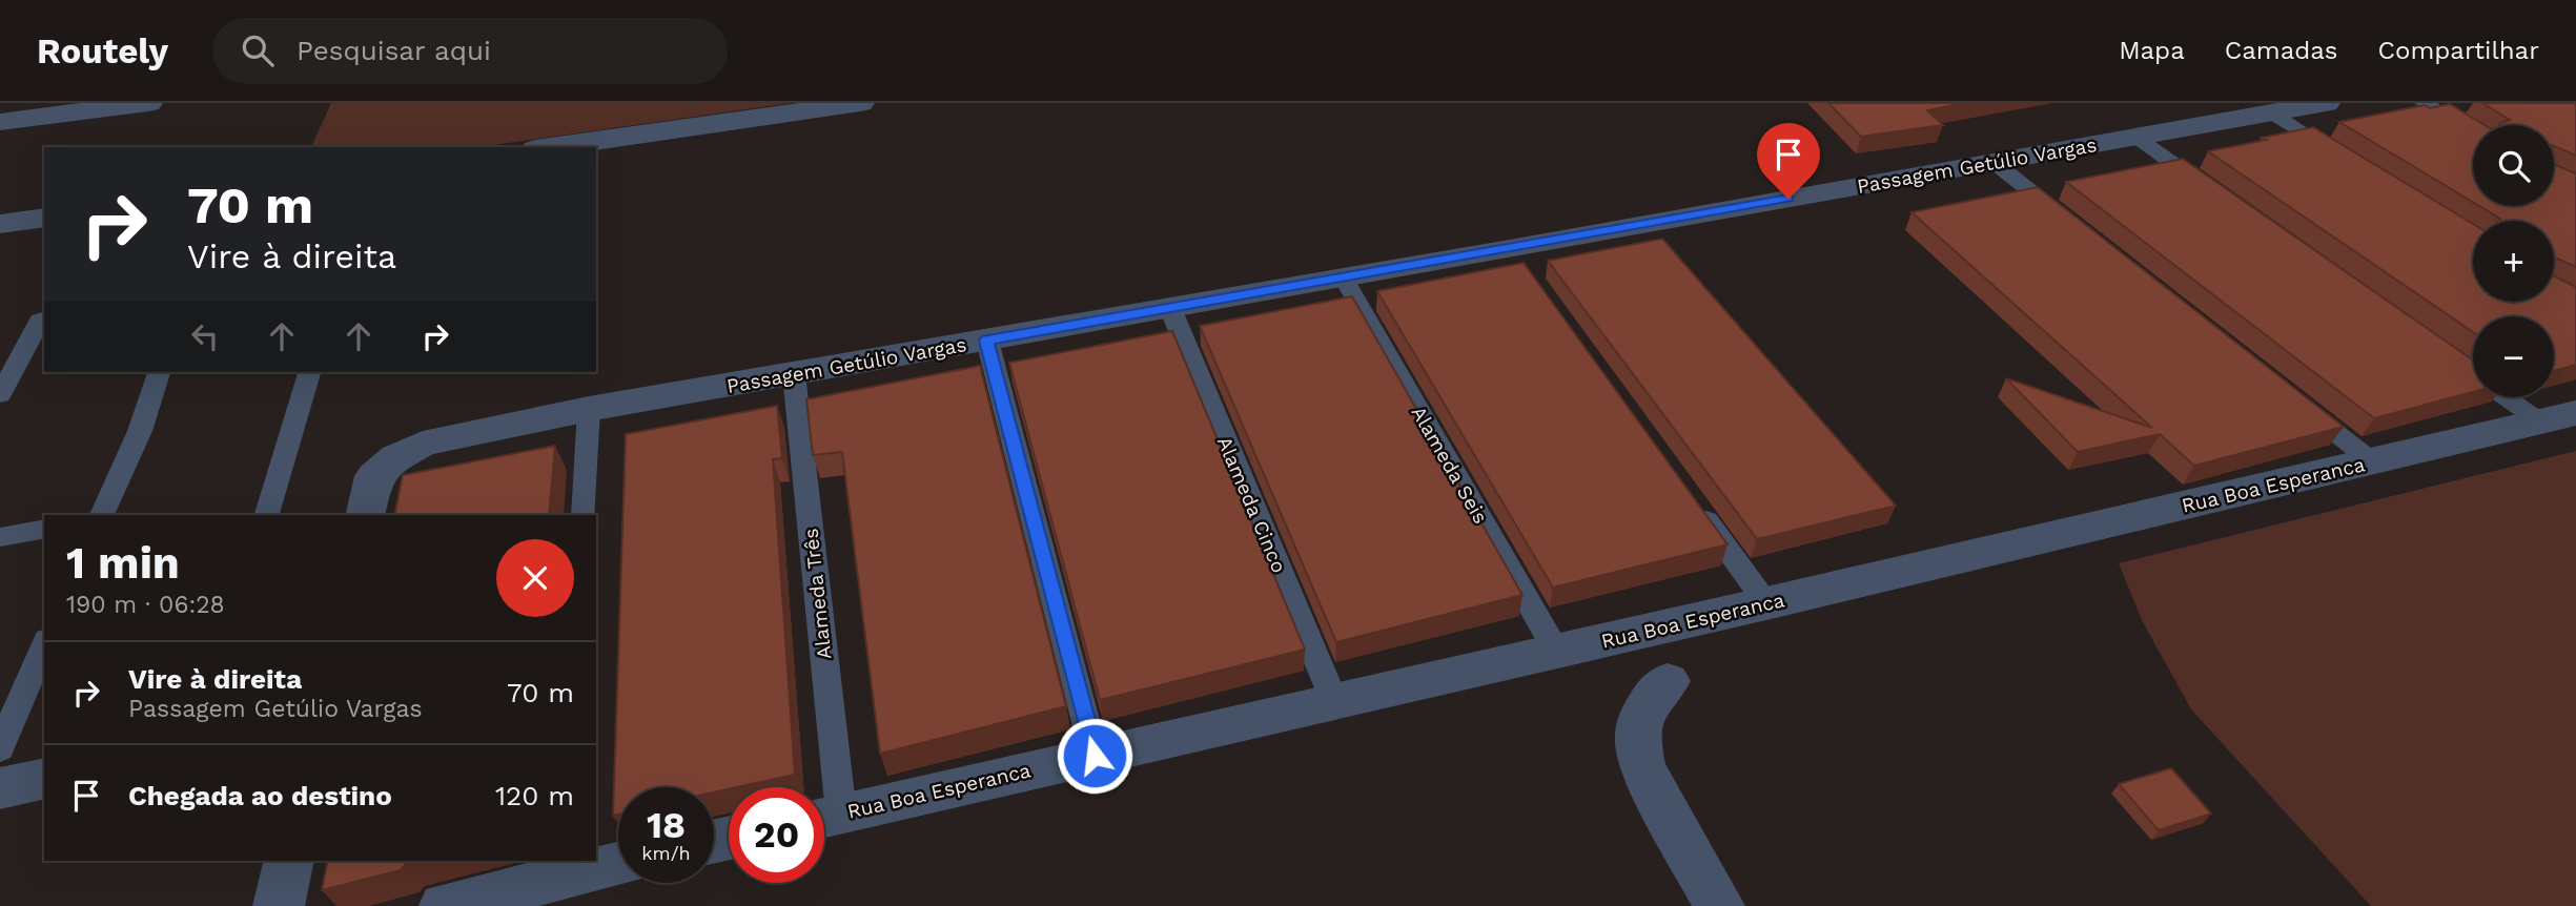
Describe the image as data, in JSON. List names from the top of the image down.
{
  "streets": {
    "street": ["Passagem Getúlio Vargas", "Rua Boa Esperanca"],
    "lane": ["Alameda Seis", "Alameda Cinco", "Alameda Três"]
  },
  "crossings": [
    ["Passagem Getúlio Vargas", "Alameda Seis"],
    ["Passagem Getúlio Vargas", "Alameda Cinco"],
    ["Passagem Getúlio Vargas", "Alameda Três"],
    ["Alameda Seis", "Rua Boa Esperanca"],
    ["Rua Boa Esperanca", "Alameda Cinco"]
  ],
  "page": {
    "header": "Routely",
    "search": "Pesquisar aqui",
    "nav": ["Mapa", "Camadas", "Compartilhar"],
    "map_buttons": ["+", "−"],
    "turn": ["70 m", "Vire à direita"],
    "heading": ["1 min", "190 m · 06:28"],
    "list": [
      {
        "name": "Vire à direita",
        "note": "Passagem Getúlio Vargas",
        "value": "70 m"
      },
      {
        "name": "Chegada ao destino",
        "value": "120 m"
      }
    ],
    "speed": "18 km/h",
    "limit": "20"
  }
}
